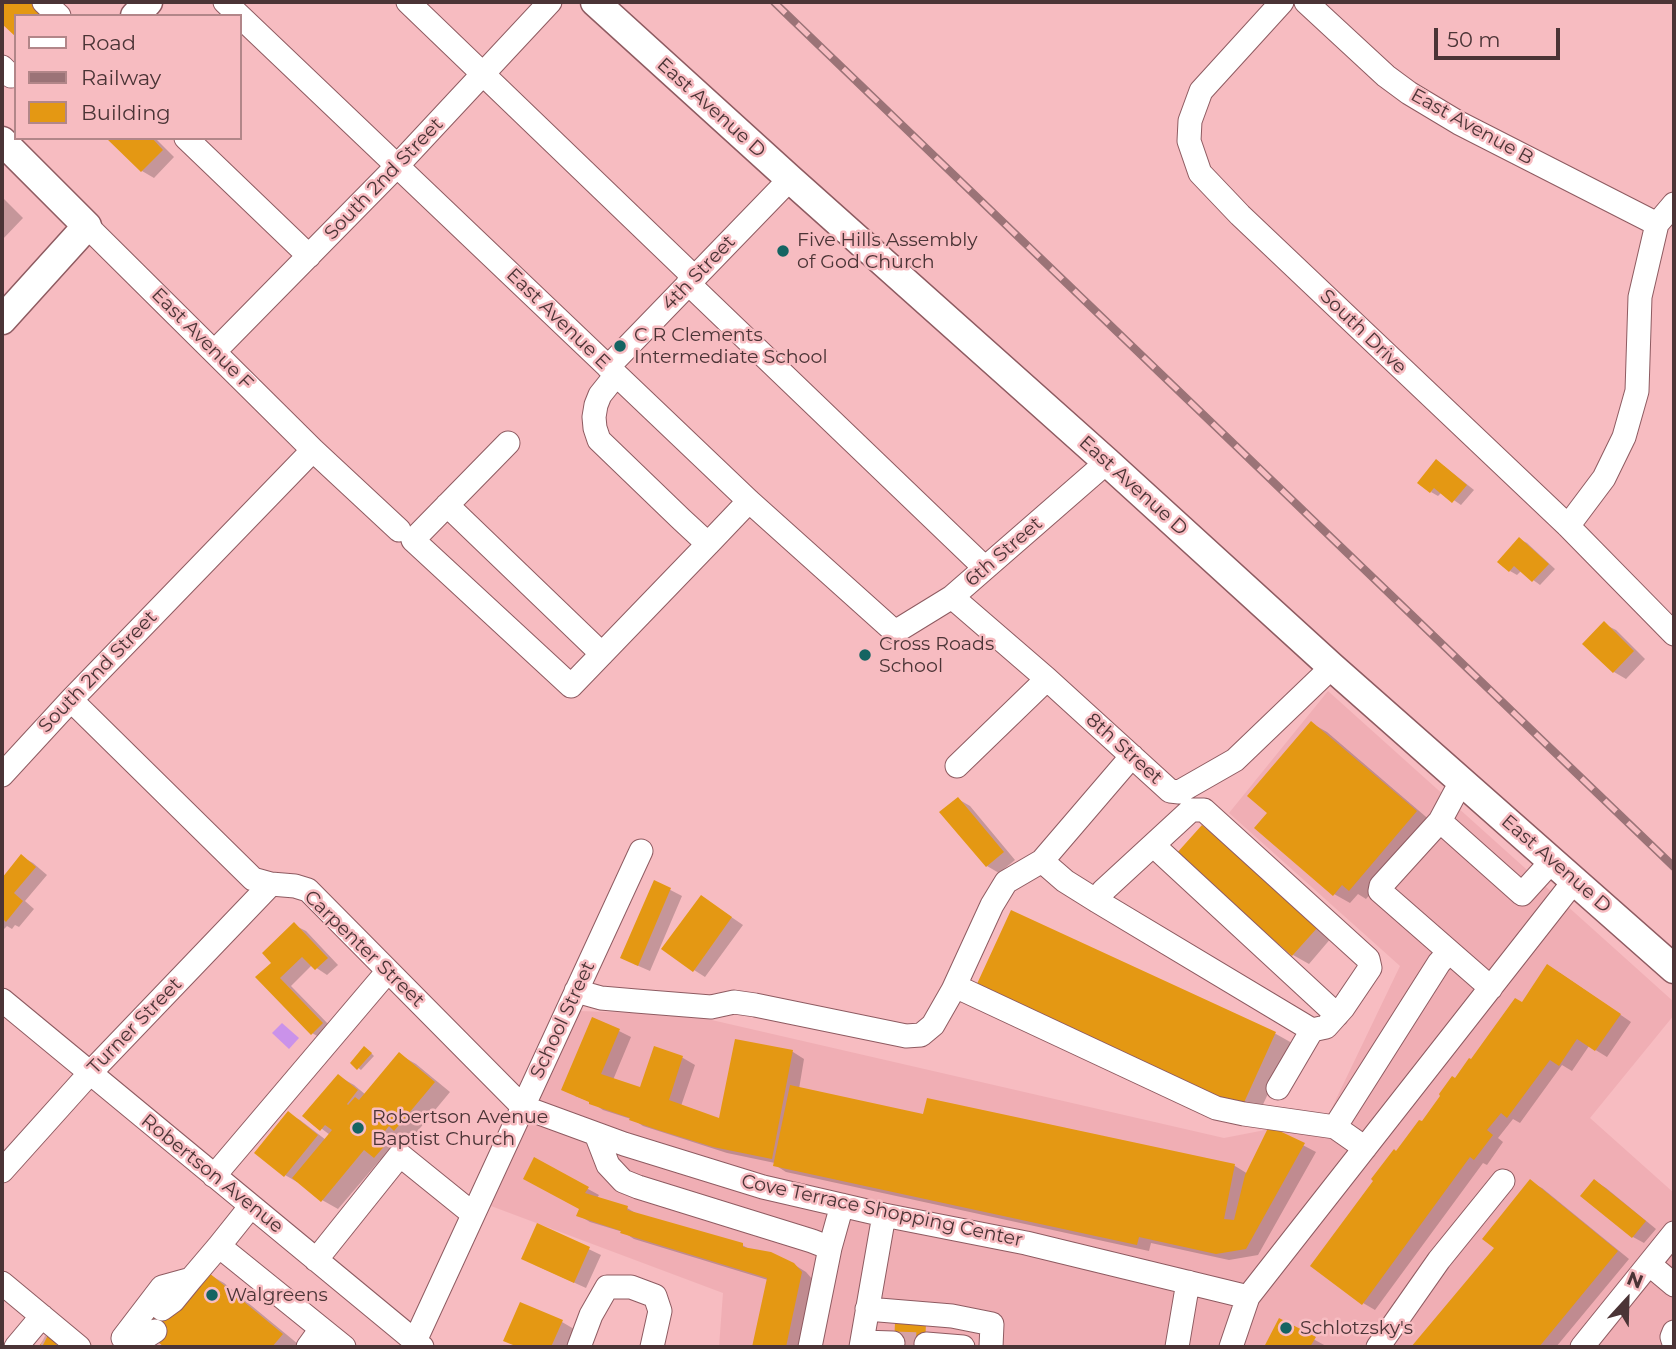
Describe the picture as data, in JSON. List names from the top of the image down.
{
  "streets": {
    "main road": ["East Avenue D", "East Avenue F"],
    "street": [
      "East Avenue B",
      "South 2nd Street",
      "4th Street",
      "East Avenue E",
      "South Drive",
      "6th Street",
      "8th Street",
      "Carpenter Street",
      "School Street",
      "Turner Street",
      "Robertson Avenue",
      "Cove Terrace Shopping Center"
    ]
  },
  "crossings": [
    ["East Avenue D", "4th Street"],
    ["East Avenue D", "6th Street"],
    ["East Avenue D", "8th Street"],
    ["South 2nd Street", "East Avenue E"],
    ["South 2nd Street", "East Avenue F"],
    ["South 2nd Street", "Carpenter Street"],
    ["4th Street", "East Avenue E"],
    ["East Avenue E", "6th Street"],
    ["6th Street", "8th Street"],
    ["Carpenter Street", "School Street"],
    ["Carpenter Street", "Turner Street"],
    ["Carpenter Street", "Cove Terrace Shopping Center"],
    ["School Street", "Robertson Avenue"],
    ["School Street", "Cove Terrace Shopping Center"],
    ["Turner Street", "Robertson Avenue"]
  ],
  "places": [
    "Five Hills Assembly of God Church",
    "C R Clements Intermediate School",
    "Cross Roads School",
    "Robertson Avenue Baptist Church",
    "Walgreens",
    "Schlotzsky's"
  ],
  "legend": ["Road", "Railway", "Building"],
  "scale_bar": "50 m",
  "north": "top"
}
